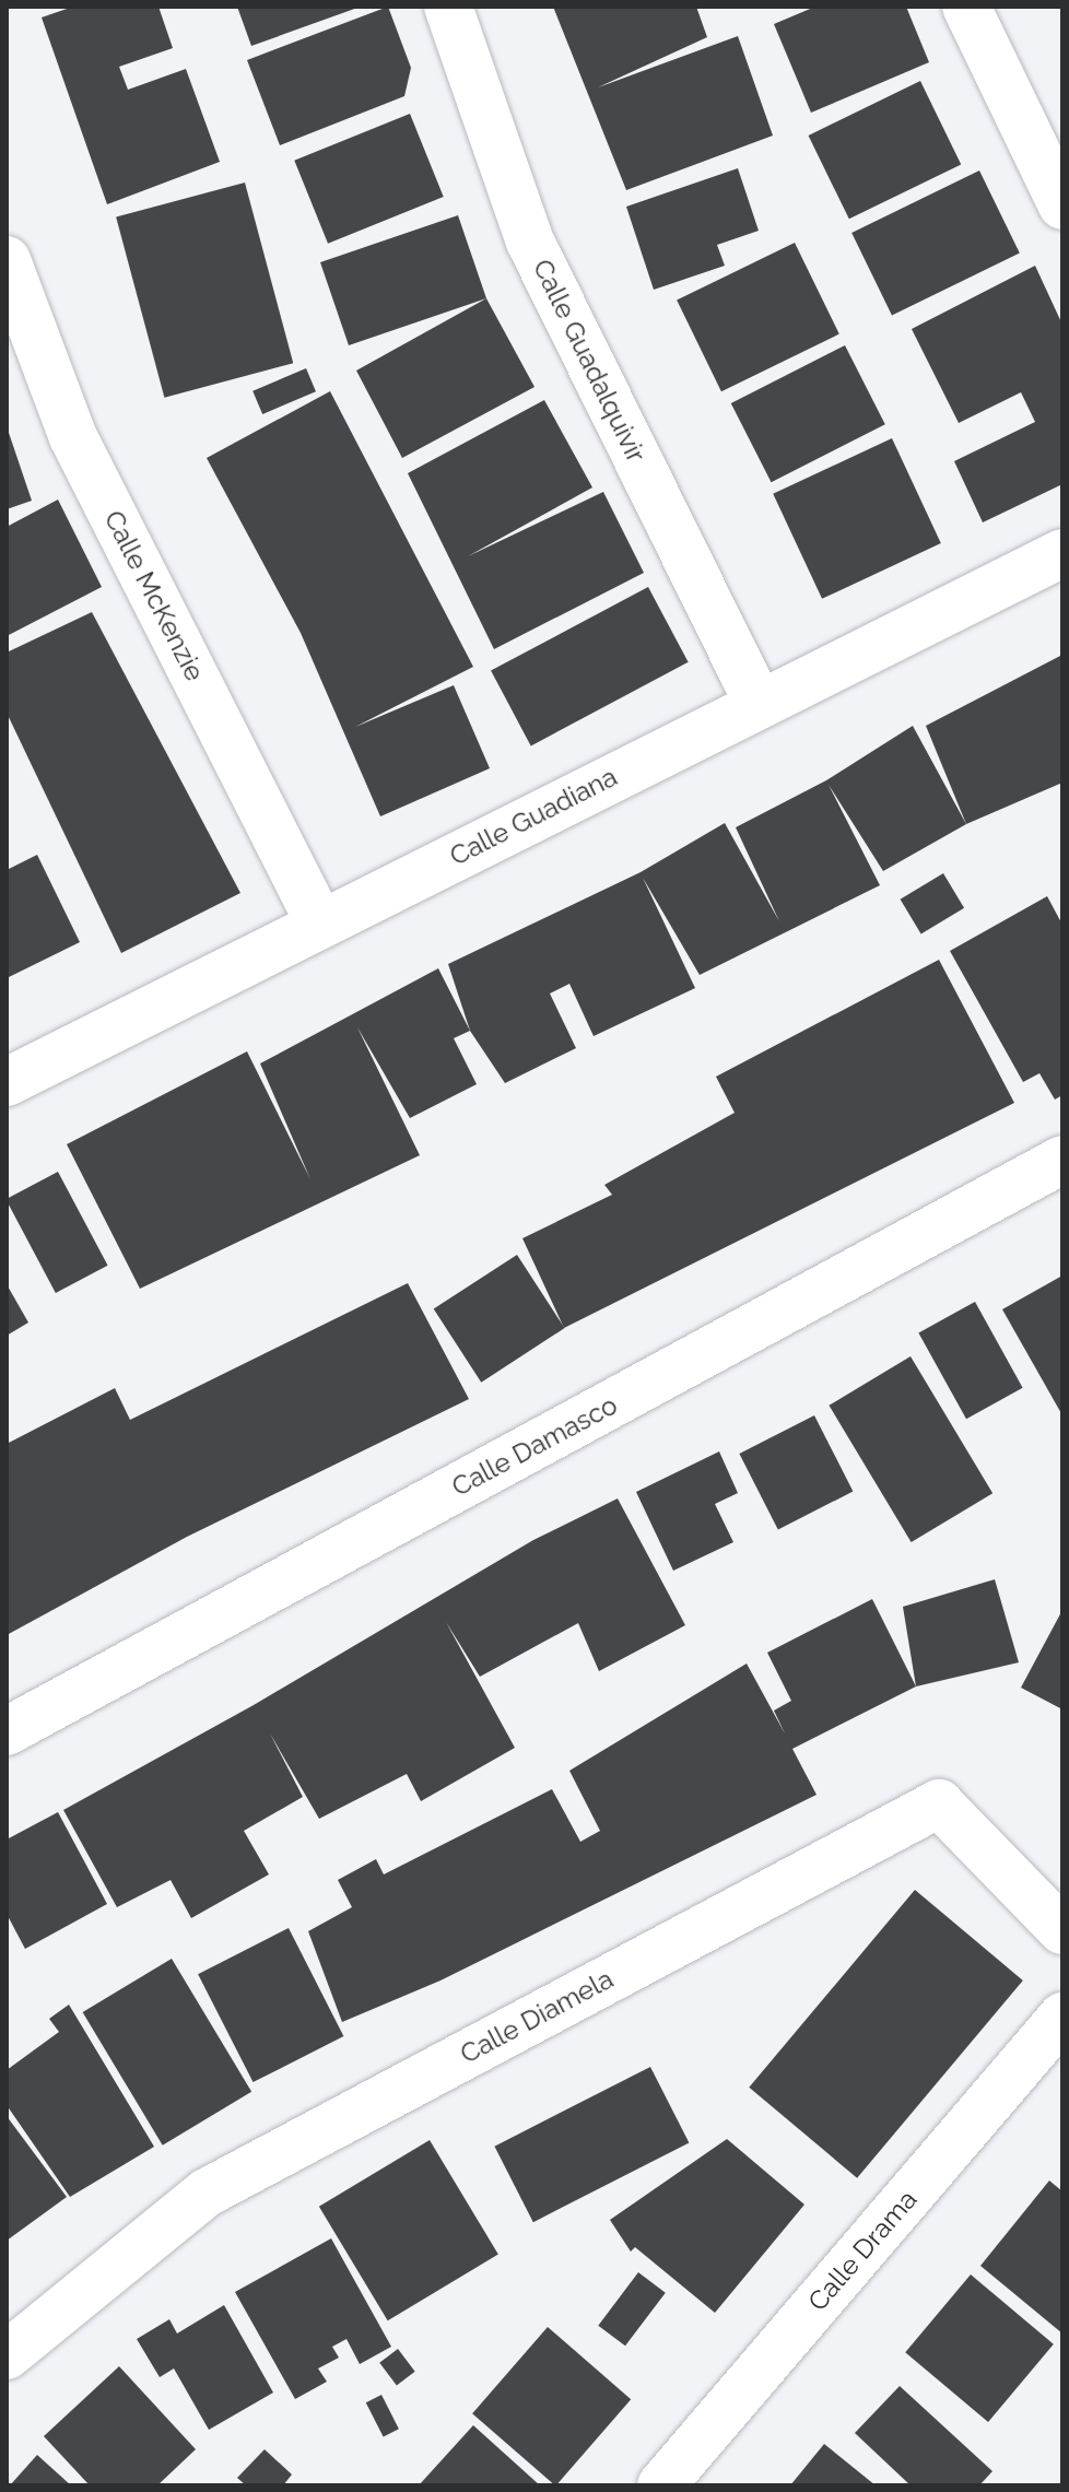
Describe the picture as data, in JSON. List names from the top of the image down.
{
  "streets": {
    "street": [
      "Calle Guadalquivir",
      "Calle McKenzie",
      "Calle Guadiana",
      "Calle Damasco",
      "Calle Diamela",
      "Calle Drama"
    ]
  },
  "crossings": [
    ["Calle Guadalquivir", "Calle Guadiana"],
    ["Calle McKenzie", "Calle Guadiana"]
  ]
}
